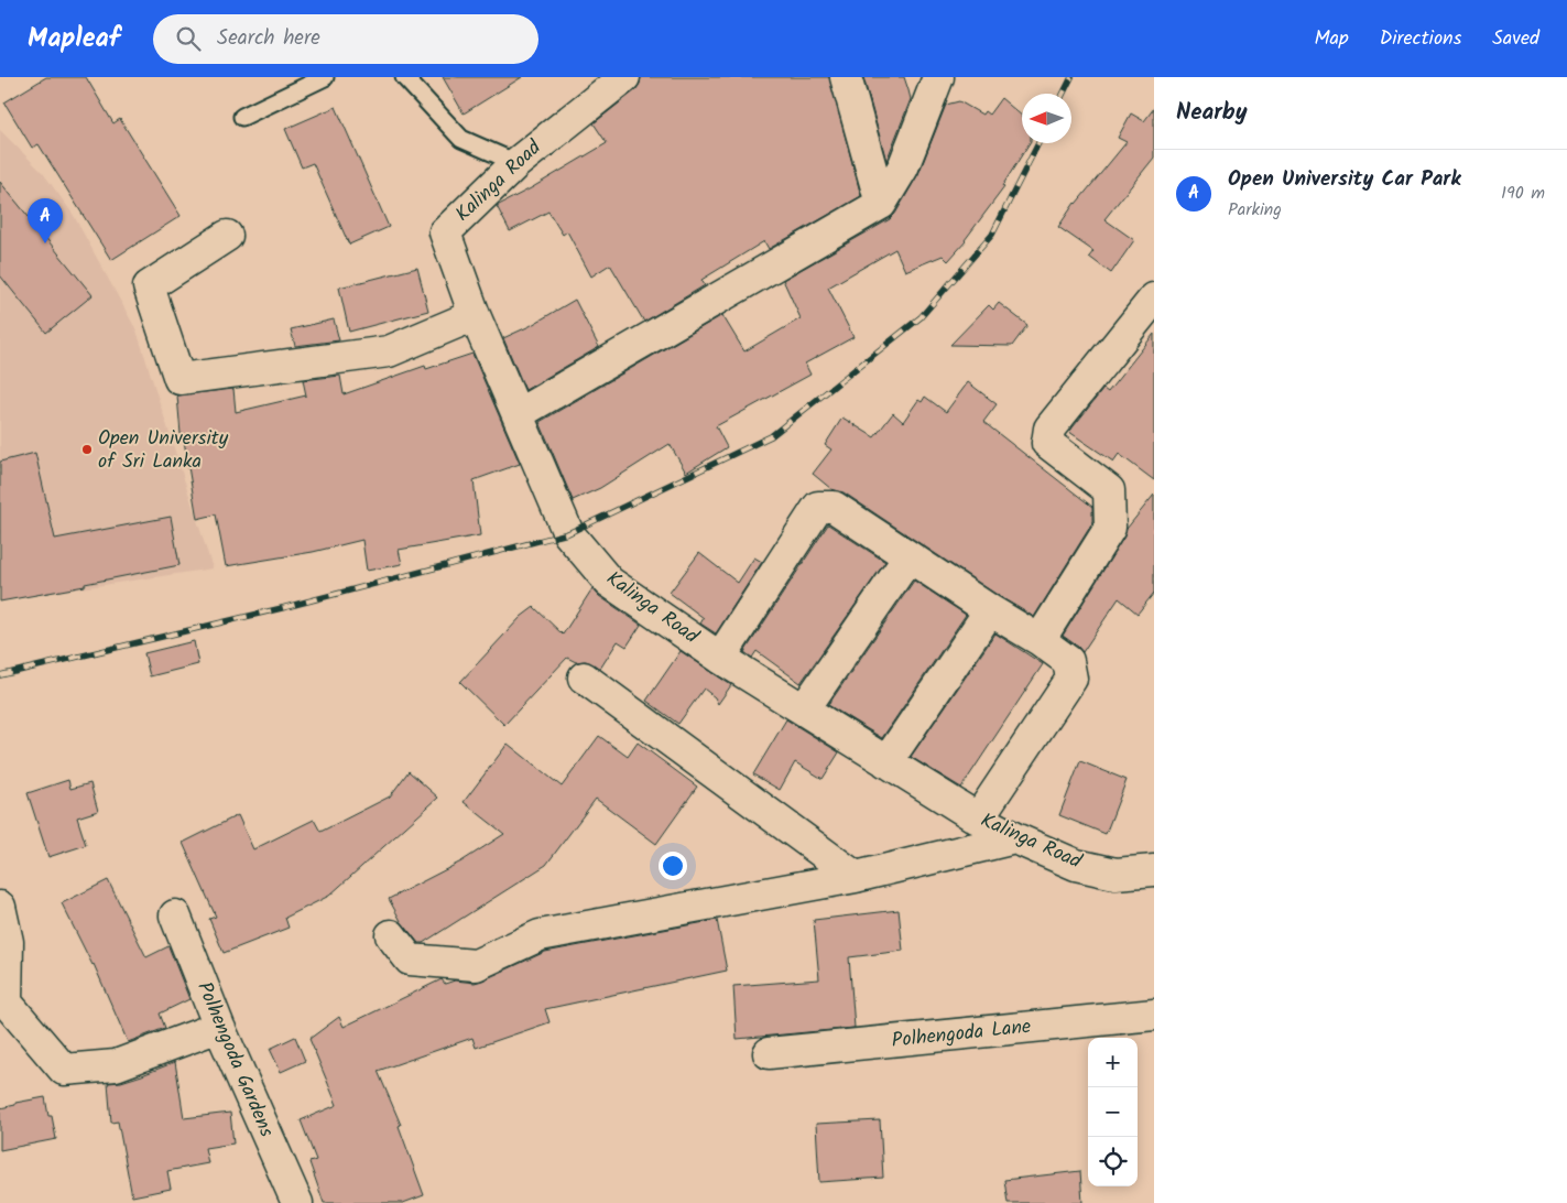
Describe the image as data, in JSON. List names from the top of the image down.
{
  "streets": {
    "street": ["Kalinga Road", "Polhengoda Lane", "Polhengoda Gardens"]
  },
  "places": ["Open University of Sri Lanka"],
  "north": "left",
  "page": {
    "header": "Mapleaf",
    "search": "Search here",
    "nav": ["Map", "Directions", "Saved"],
    "heading": "Nearby",
    "list": [
      {
        "mark": "A",
        "name": "Open University Car Park",
        "note": "Parking",
        "value": "190 m"
      }
    ],
    "pins": "A",
    "map_buttons": ["+", "−"]
  }
}
